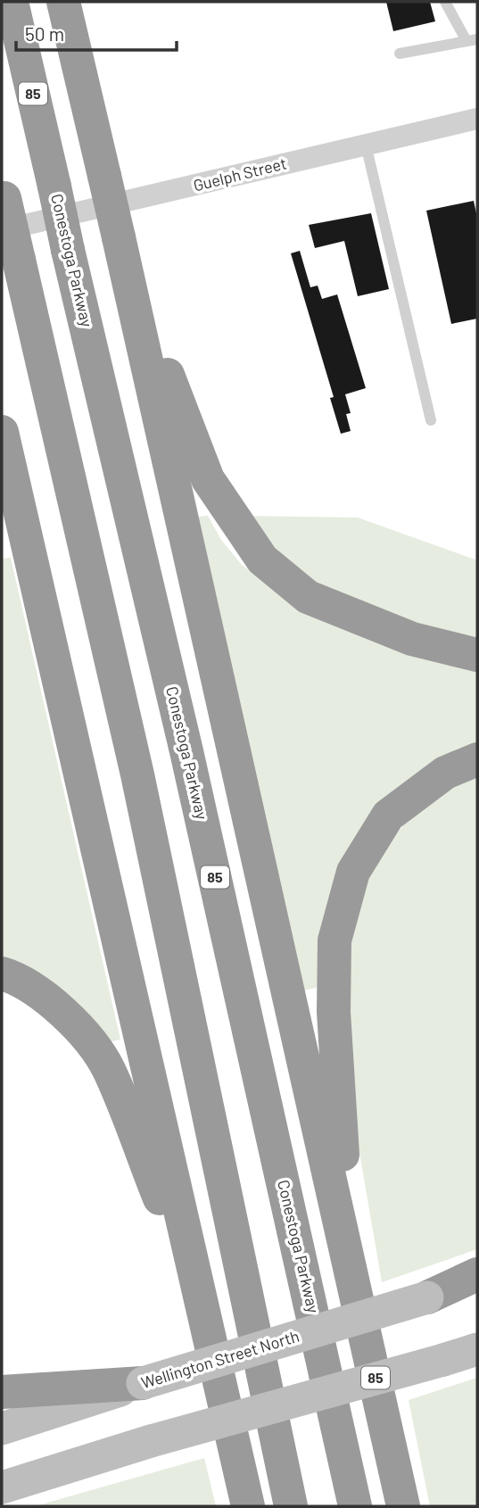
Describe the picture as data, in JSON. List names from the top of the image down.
{
  "streets": {
    "highway": ["85", "Conestoga Parkway"],
    "main road": ["Wellington Street North"],
    "street": ["Guelph Street"]
  },
  "scale_bar": "50 m"
}
